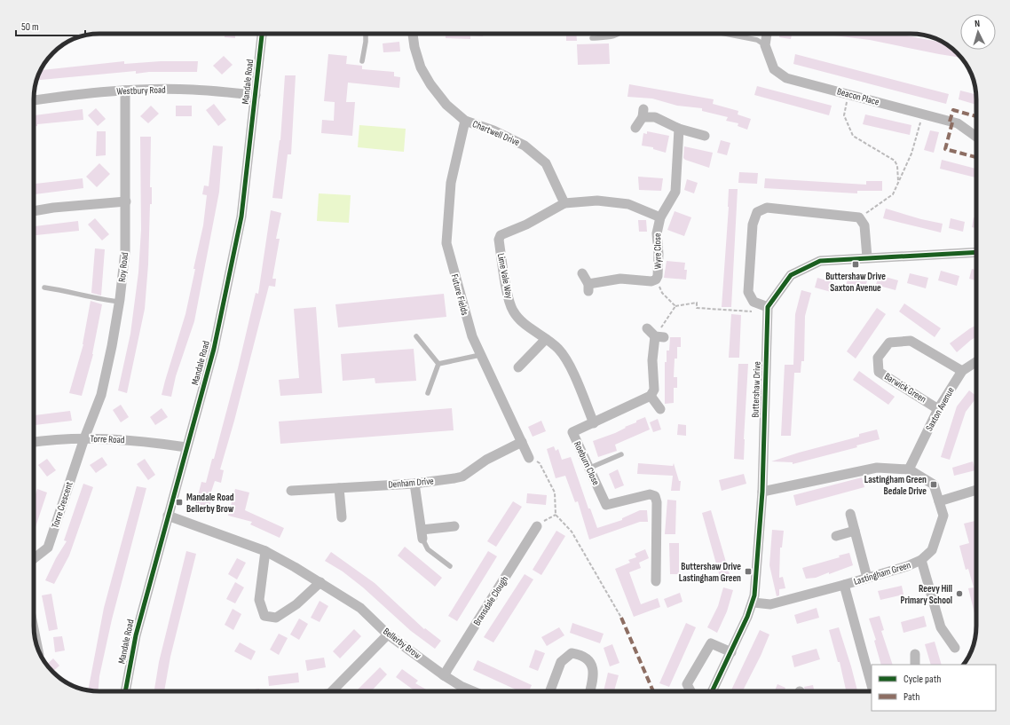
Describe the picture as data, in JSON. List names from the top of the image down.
{
  "streets": {
    "street": [
      "Mandale Road",
      "Westbury Road",
      "Beacon Place",
      "Chartwell Drive",
      "Wyre Close",
      "Roy Road",
      "Lime Vale Way",
      "Future Fields",
      "Barwick Green",
      "Buttershaw Drive",
      "Saxton Avenue",
      "Torre Road",
      "Roeburn Close",
      "Denham Drive",
      "Torre Crescent",
      "Lastingham Green",
      "Bransdale Clough",
      "Bellerby Brow"
    ]
  },
  "crossings": [
    ["Mandale Road", "Westbury Road"],
    ["Mandale Road", "Torre Road"],
    ["Mandale Road", "Bellerby Brow"],
    ["Westbury Road", "Roy Road"],
    ["Chartwell Drive", "Lime Vale Way"],
    ["Chartwell Drive", "Future Fields"],
    ["Roy Road", "Torre Road"],
    ["Roy Road", "Torre Crescent"],
    ["Lime Vale Way", "Roeburn Close"],
    ["Future Fields", "Denham Drive"],
    ["Barwick Green", "Saxton Avenue"],
    ["Buttershaw Drive", "Lastingham Green"],
    ["Saxton Avenue", "Lastingham Green"],
    ["Torre Road", "Torre Crescent"],
    ["Bransdale Clough", "Bellerby Brow"]
  ],
  "places": {
    "transit": [
      "Buttershaw Drive Saxton Avenue",
      "Lastingham Green Bedale Drive",
      "Mandale Road Bellerby Brow",
      "Buttershaw Drive Lastingham Green"
    ],
    "other": ["Reevy Hill Primary School"]
  },
  "legend": ["Cycle path", "Path"],
  "scale_bar": "50 m",
  "north": "top"
}
